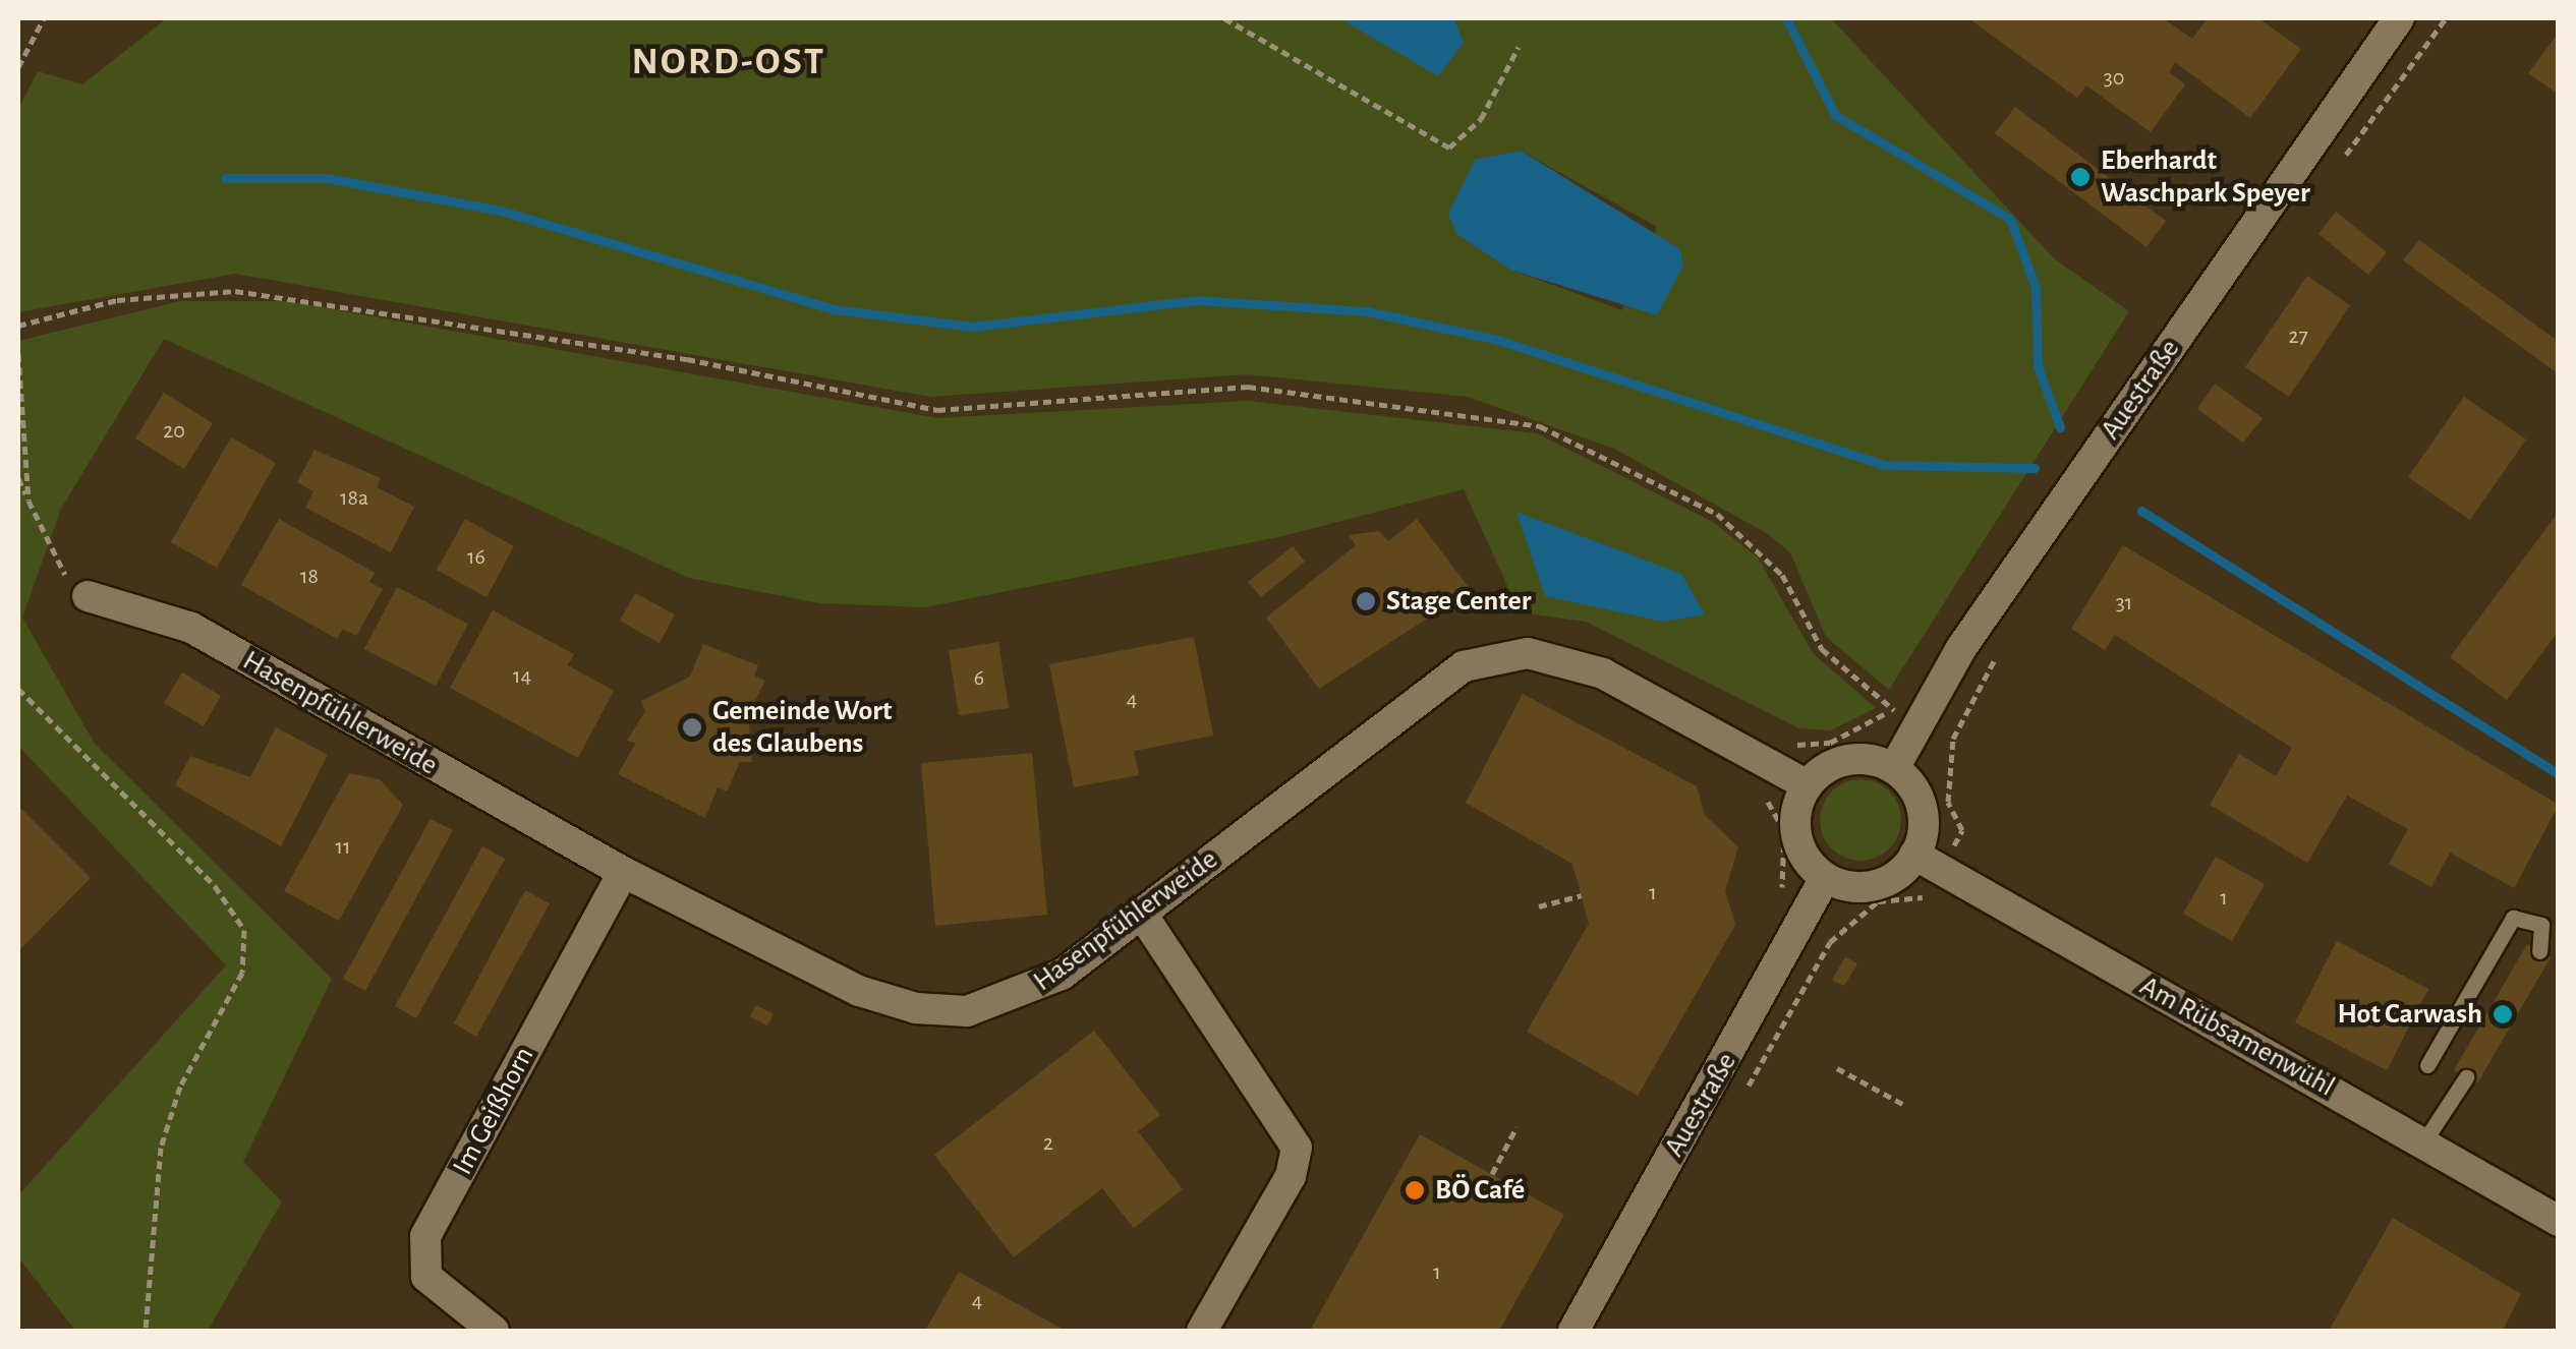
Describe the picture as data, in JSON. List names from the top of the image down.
{
  "streets": {
    "street": [
      "Auestraße",
      "Hasenpfühlerweide",
      "Am Rübsamenwühl",
      "Im Geißhorn"
    ]
  },
  "crossings": [
    ["Auestraße", "Hasenpfühlerweide"],
    ["Auestraße", "Am Rübsamenwühl"],
    ["Hasenpfühlerweide", "Am Rübsamenwühl"],
    ["Hasenpfühlerweide", "Im Geißhorn"]
  ],
  "districts": ["NORD-OST"],
  "places": [
    "Eberhardt Waschpark Speyer",
    "Stage Center",
    "Gemeinde Wort des Glaubens",
    "Hot Carwash",
    "BÖ Café"
  ],
  "house_numbers": [
    "30",
    "27",
    "20",
    "18a",
    "16",
    "18",
    "31",
    "14",
    "6",
    "4",
    "11",
    "1",
    "1",
    "2",
    "1",
    "4"
  ]
}
